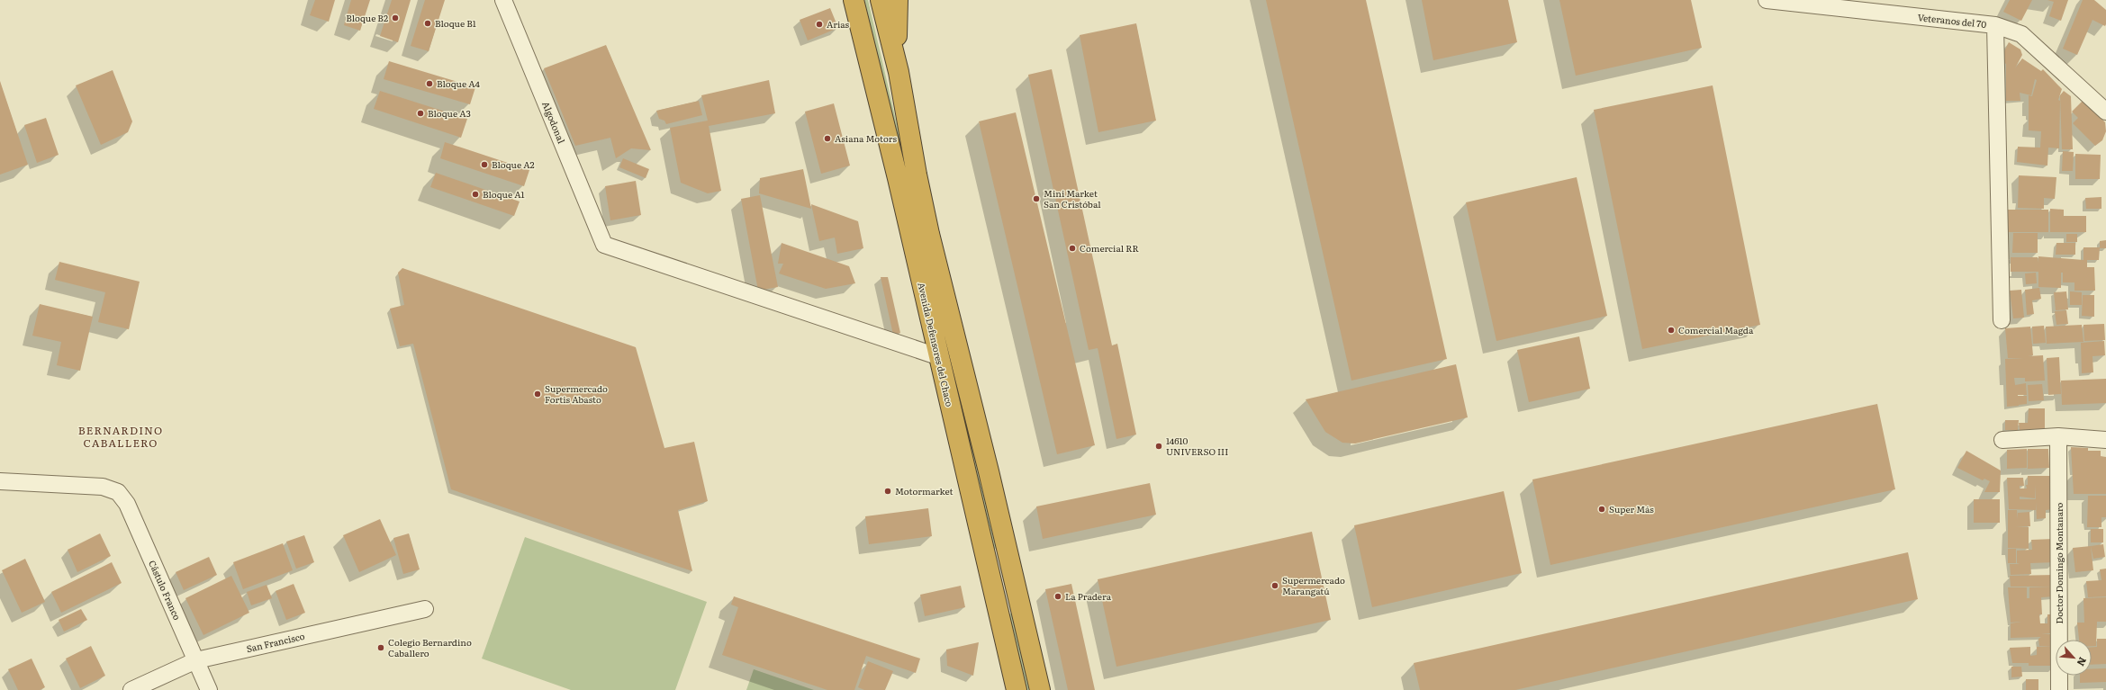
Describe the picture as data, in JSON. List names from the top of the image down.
{
  "streets": {
    "highway": ["Avenida Defensores del Chaco"],
    "street": [
      "Veteranos del 70",
      "Algodonal",
      "Doctor Domingo Montanaro",
      "Cástulo Franco",
      "San Francisco"
    ]
  },
  "crossings": [
    ["Algodonal", "Avenida Defensores del Chaco"],
    ["Cástulo Franco", "San Francisco"]
  ],
  "districts": ["BERNARDINO CABALLERO"],
  "places": [
    "Bloque B2",
    "Bloque B1",
    "Arias",
    "Bloque A4",
    "Bloque A3",
    "Asiana Motors",
    "Bloque A2",
    "Bloque A1",
    "Mini Market San Cristóbal",
    "Comercial RR",
    "Comercial Magda",
    "Supermercado Fortis Abasto",
    "14610 UNIVERSO III",
    "Motormarket",
    "Super Más",
    "Supermercado Marangatú",
    "La Pradera",
    "Colegio Bernardino Caballero"
  ],
  "north": "bottom right"
}
